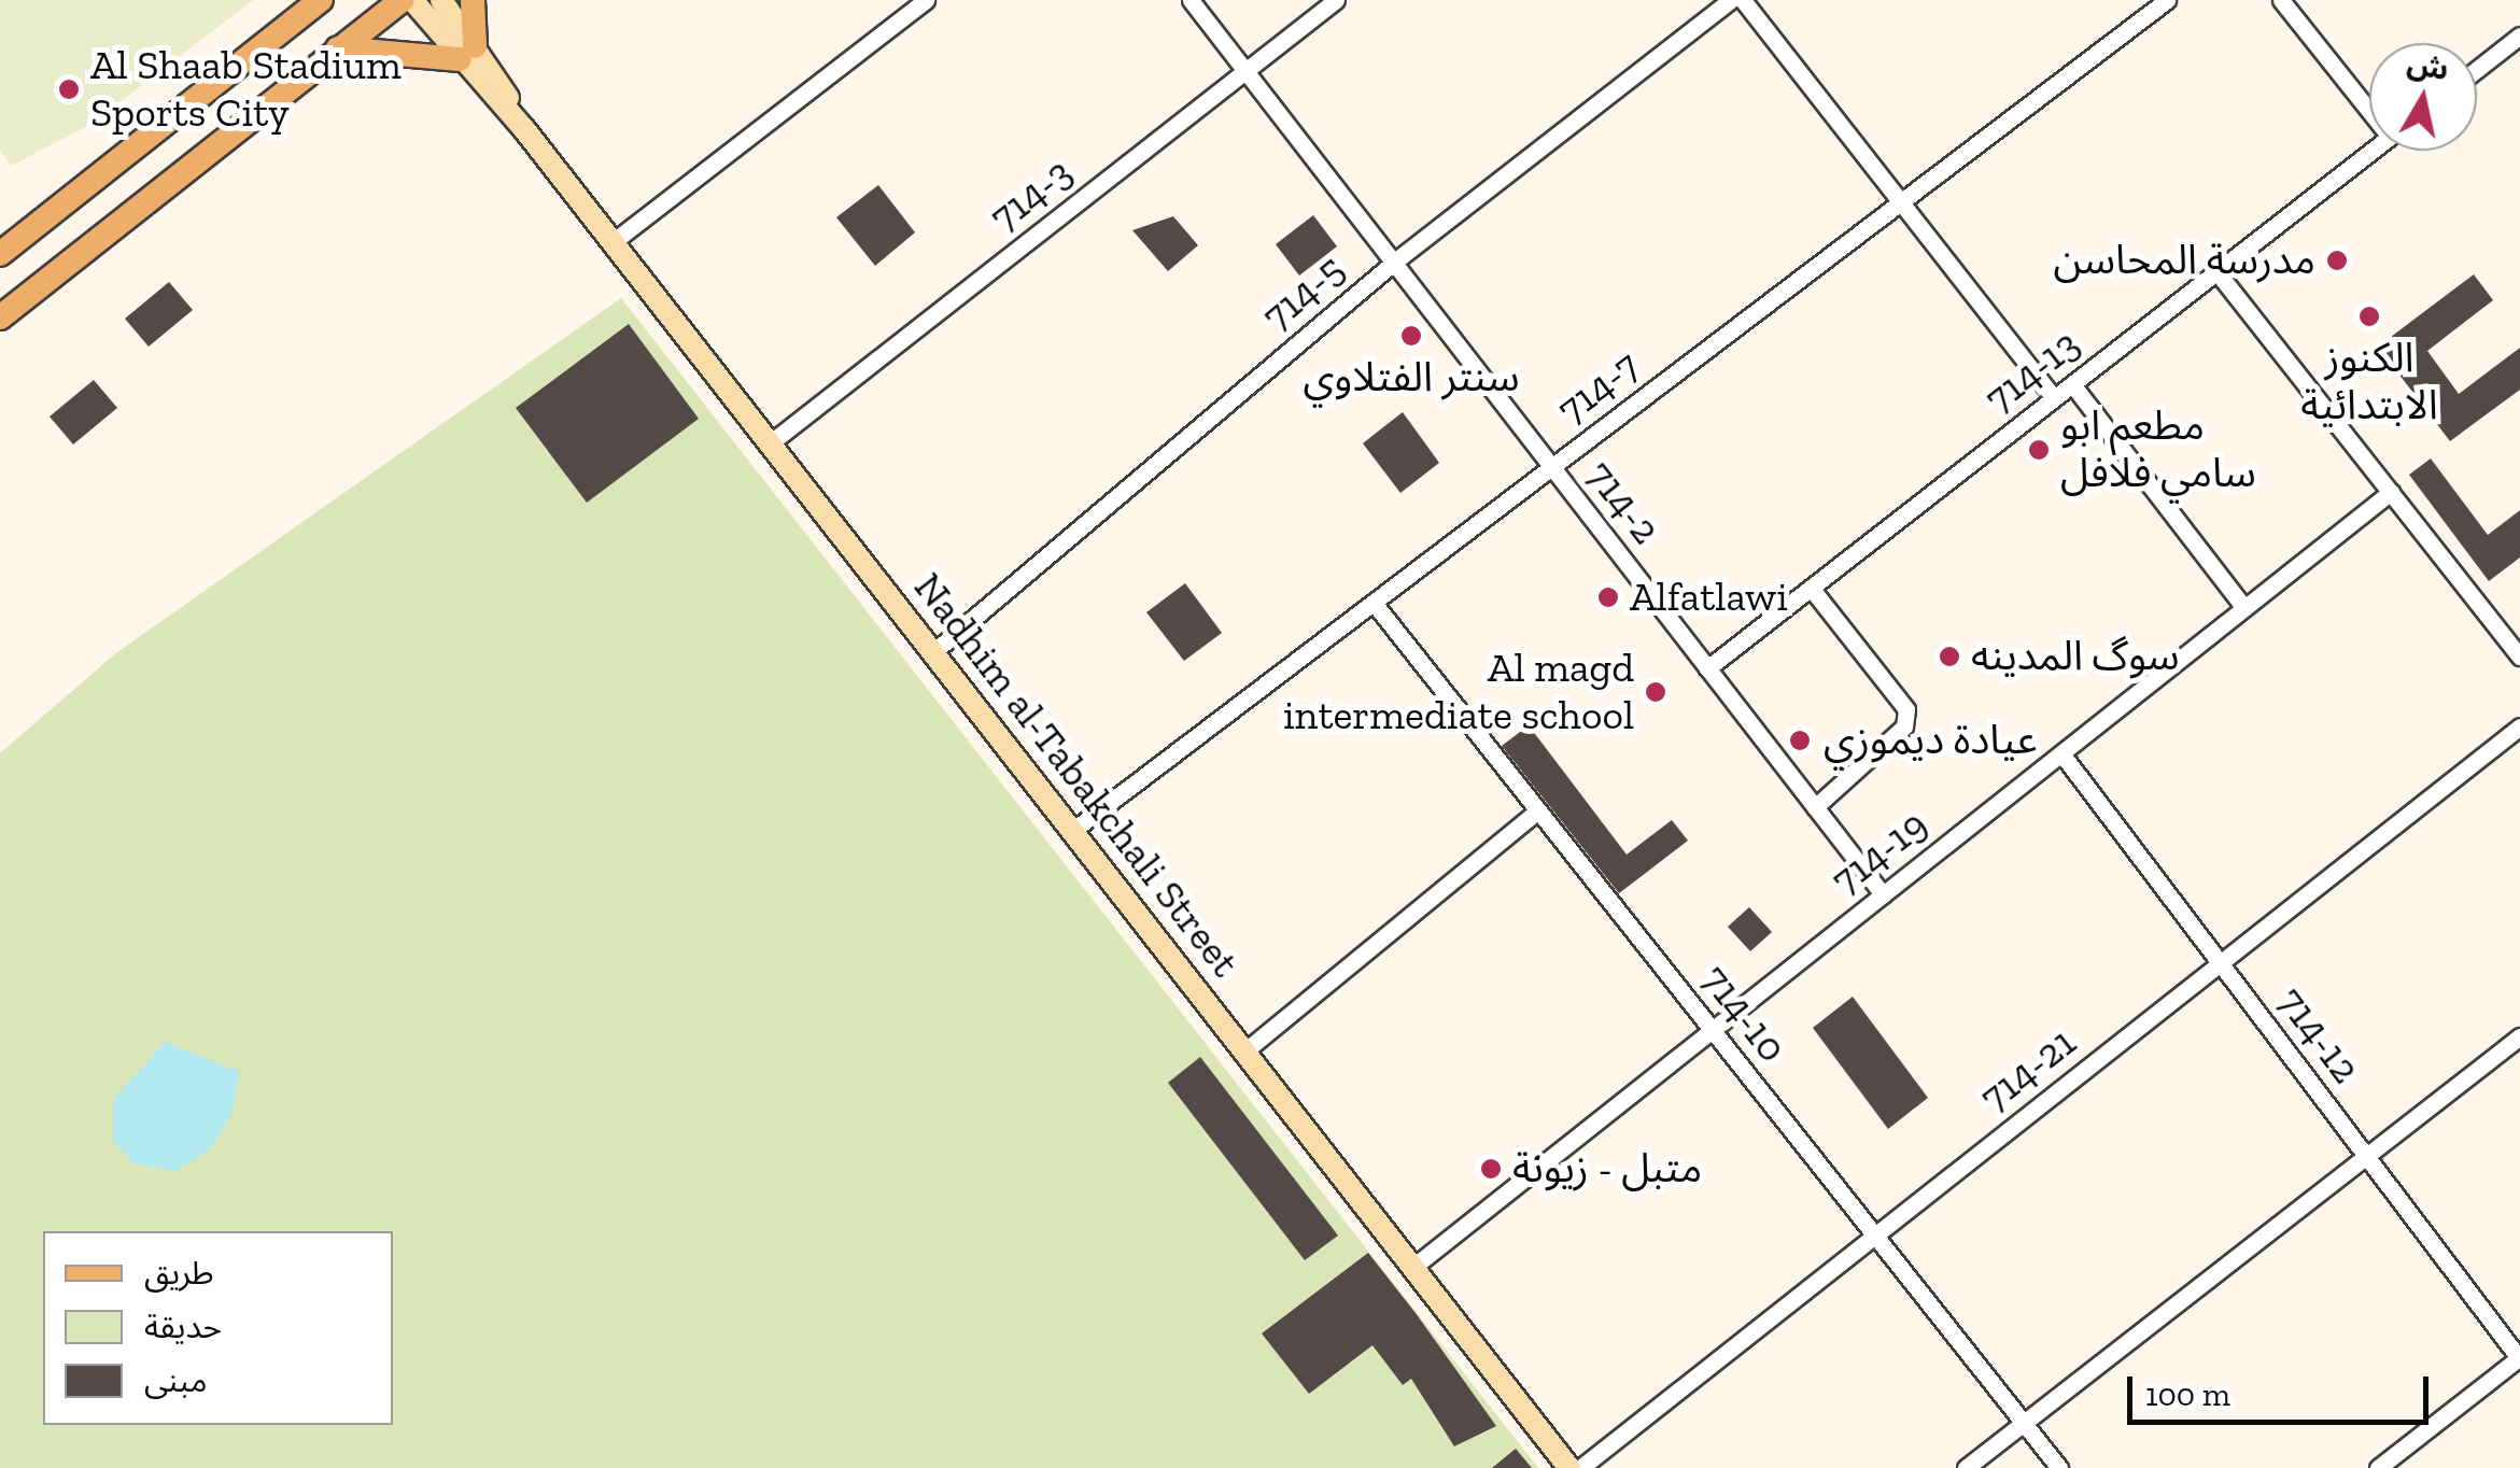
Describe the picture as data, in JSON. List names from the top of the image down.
{
  "streets": {
    "main road": ["Nadhim al-Tabakchali Street"],
    "street": [
      "714-3",
      "714-5",
      "714-13",
      "714-7",
      "714-2",
      "714-19",
      "714-10",
      "714-12",
      "714-21"
    ]
  },
  "crossings": [
    ["714-3", "714-2"],
    ["714-3", "Nadhim al-Tabakchali Street"],
    ["714-5", "714-2"],
    ["714-5", "Nadhim al-Tabakchali Street"],
    ["714-13", "714-2"],
    ["714-7", "714-2"],
    ["714-7", "Nadhim al-Tabakchali Street"],
    ["714-7", "714-10"],
    ["714-2", "714-19"],
    ["Nadhim al-Tabakchali Street", "714-19"],
    ["714-19", "714-10"],
    ["714-19", "714-12"],
    ["714-10", "714-21"],
    ["714-12", "714-21"]
  ],
  "places": [
    "Al Shaab Stadium Sports City",
    "مدرسة المحاسن",
    "الكنوز الابتدائية",
    "سنتر الفتلاوي",
    "مطعم ابو سامي فلافل",
    "Alfatlawi",
    "سوگ المدينه",
    "Al magd intermediate school",
    "عيادة ديموزي",
    "متبل - زيونة"
  ],
  "legend": ["طريق", "حديقة", "مبنى"],
  "scale_bar": "100 m",
  "north": "top"
}
